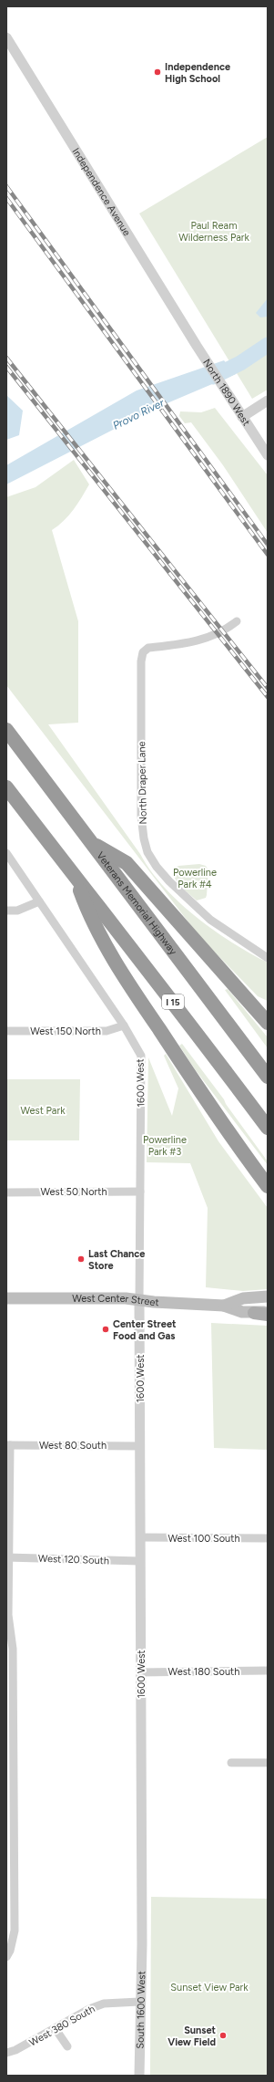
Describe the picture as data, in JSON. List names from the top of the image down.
{
  "streets": {
    "highway": ["Veterans Memorial Highway", "I 15"],
    "main road": ["West Center Street"],
    "street": [
      "Independence Avenue",
      "North 1890 West",
      "North Draper Lane",
      "West 150 North",
      "1600 West",
      "West 50 North",
      "West 80 South",
      "West 100 South",
      "West 120 South",
      "West 180 South",
      "South 1600 West",
      "West 380 South"
    ]
  },
  "crossings": [
    ["Independence Avenue", "North 1890 West"],
    ["West 150 North", "1600 West"],
    ["1600 West", "West 50 North"],
    ["1600 West", "West Center Street"],
    ["1600 West", "West 80 South"],
    ["1600 West", "West 100 South"],
    ["1600 West", "West 120 South"],
    ["1600 West", "West 180 South"],
    ["1600 West", "South 1600 West"],
    ["South 1600 West", "West 380 South"]
  ],
  "water": ["Provo River"],
  "parks": [
    "Paul Ream Wilderness Park",
    "Powerline Park #4",
    "West Park",
    "Powerline Park #3",
    "Sunset View Park"
  ],
  "places": [
    "Independence High School",
    "Last Chance Store",
    "Center Street Food and Gas",
    "Sunset View Field"
  ]
}
